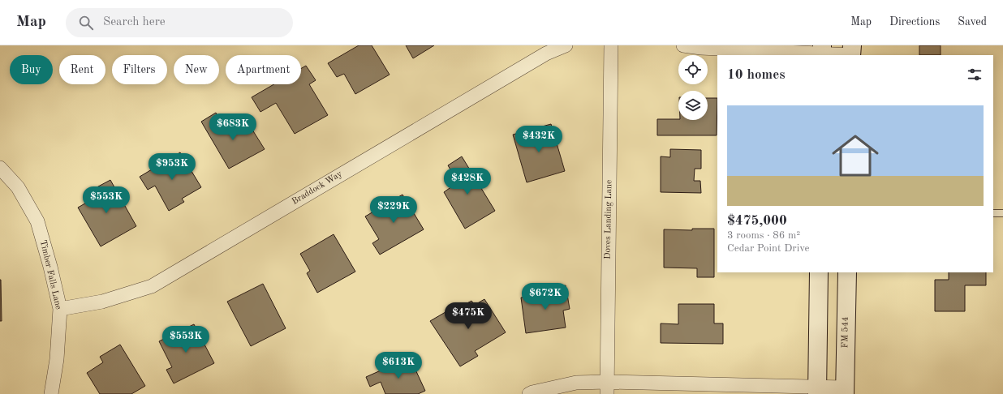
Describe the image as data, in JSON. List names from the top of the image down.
{
  "streets": {
    "main road": ["FM 544"],
    "street": ["Braddock Way", "Doves Landing Lane", "Timber Falls Lane"]
  },
  "crossings": [
    ["Braddock Way", "Timber Falls Lane"]
  ],
  "page": {
    "header": "Map",
    "search": "Search here",
    "nav": ["Map", "Directions", "Saved"],
    "chip": [
      "Buy",
      "Rent",
      "Filters",
      "New",
      "Apartment"
    ],
    "heading": "10 homes",
    "list": [
      {
        "name": "$475,000",
        "note": "3 rooms · 86 m² · Cedar Point Drive"
      }
    ],
    "price": [
      "$683K",
      "$432K",
      "$953K",
      "$428K",
      "$553K",
      "$229K",
      "$672K",
      "$475K",
      "$553K",
      "$613K"
    ]
  }
}
